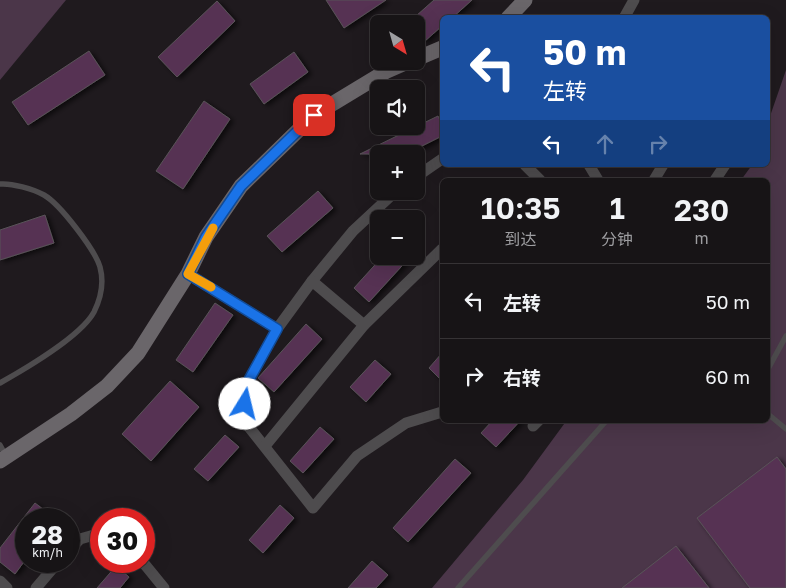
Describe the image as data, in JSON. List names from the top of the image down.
{
  "north": "bottom right",
  "page": {
    "map_buttons": ["+", "−"],
    "turn": ["50 m", "左转"],
    "eta": [
      "10:35",
      "到达",
      "1",
      "分钟",
      "230",
      "m"
    ],
    "list": [
      {
        "name": "左转",
        "value": "50 m"
      },
      {
        "name": "右转",
        "value": "60 m"
      }
    ],
    "speed": "28 km/h",
    "limit": "30"
  }
}
